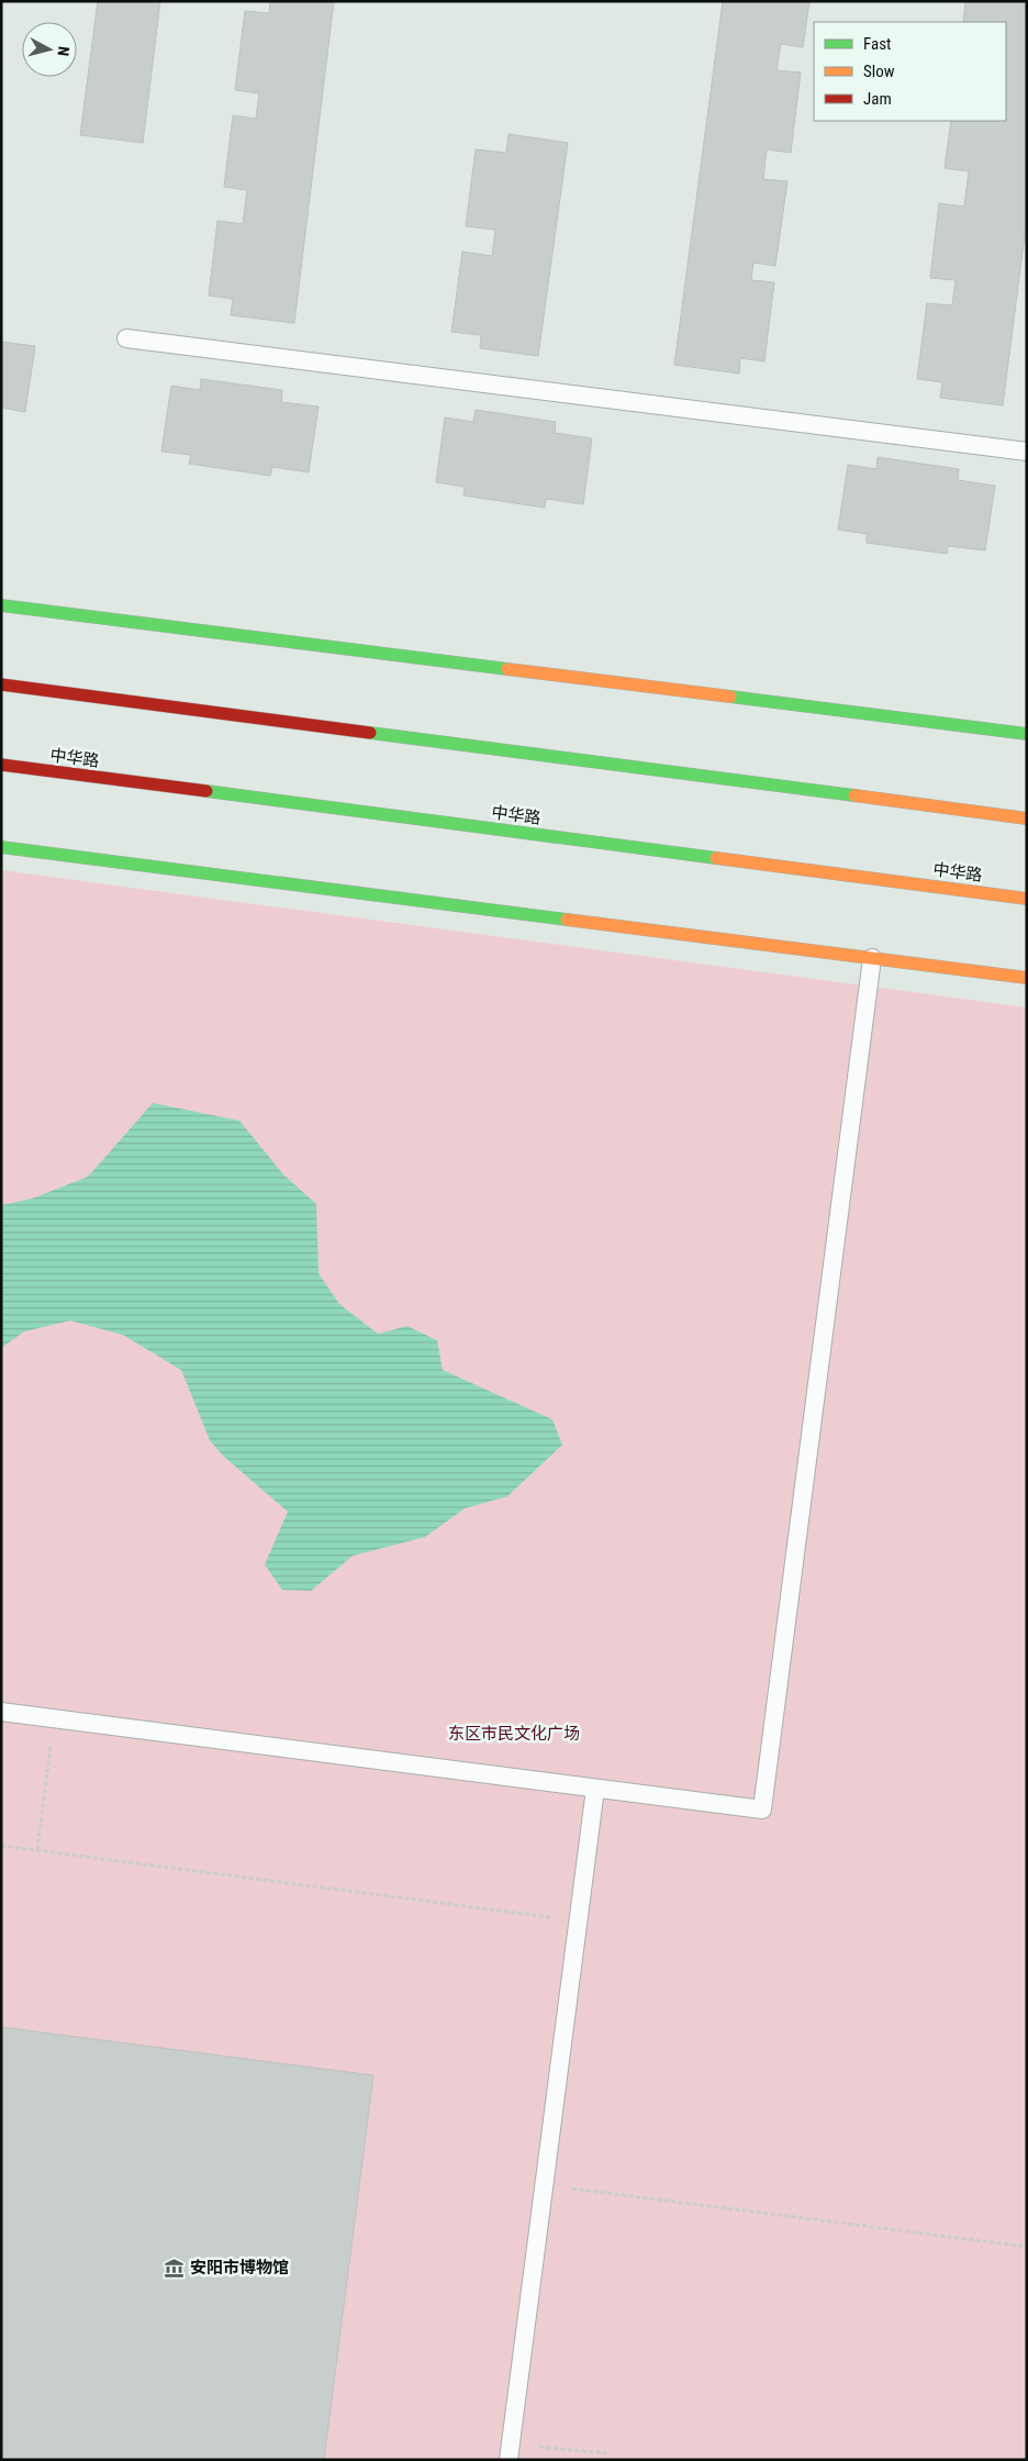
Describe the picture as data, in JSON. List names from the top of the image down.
{
  "streets": {
    "main road": ["中华路"]
  },
  "parks": ["东区市民文化广场"],
  "places": {
    "museum": ["安阳市博物馆"]
  },
  "legend": ["Fast", "Slow", "Jam"],
  "north": "right"
}
